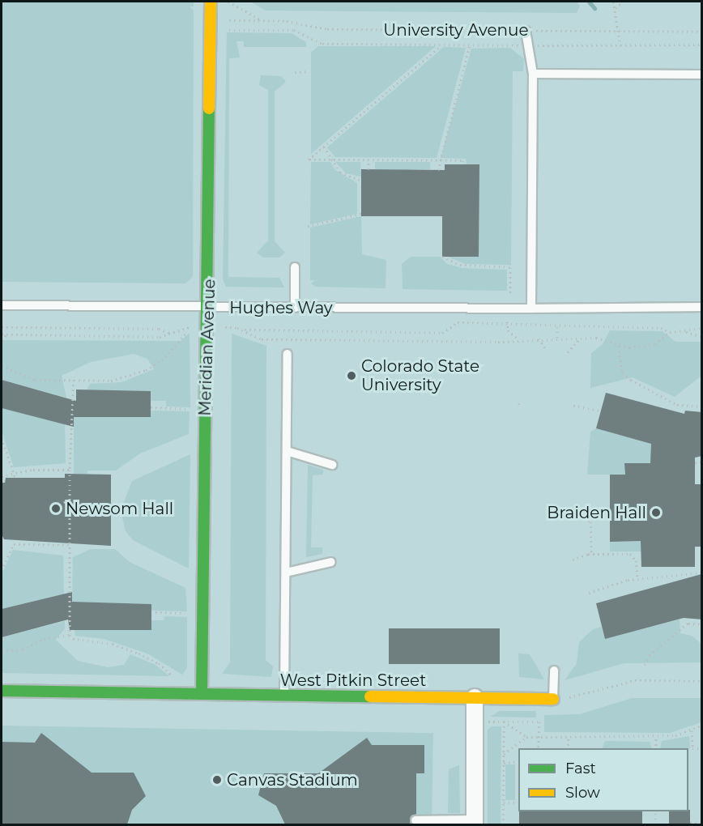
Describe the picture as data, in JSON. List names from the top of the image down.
{
  "streets": {
    "street": ["Meridian Avenue", "West Pitkin Street"],
    "lane": ["Hughes Way"],
    "path": ["University Avenue"]
  },
  "crossings": [
    ["University Avenue", "Meridian Avenue"],
    ["Hughes Way", "Meridian Avenue"],
    ["Meridian Avenue", "West Pitkin Street"]
  ],
  "places": [
    "Colorado State University",
    "Newsom Hall",
    "Braiden Hall",
    "Canvas Stadium"
  ],
  "legend": ["Fast", "Slow"]
}
